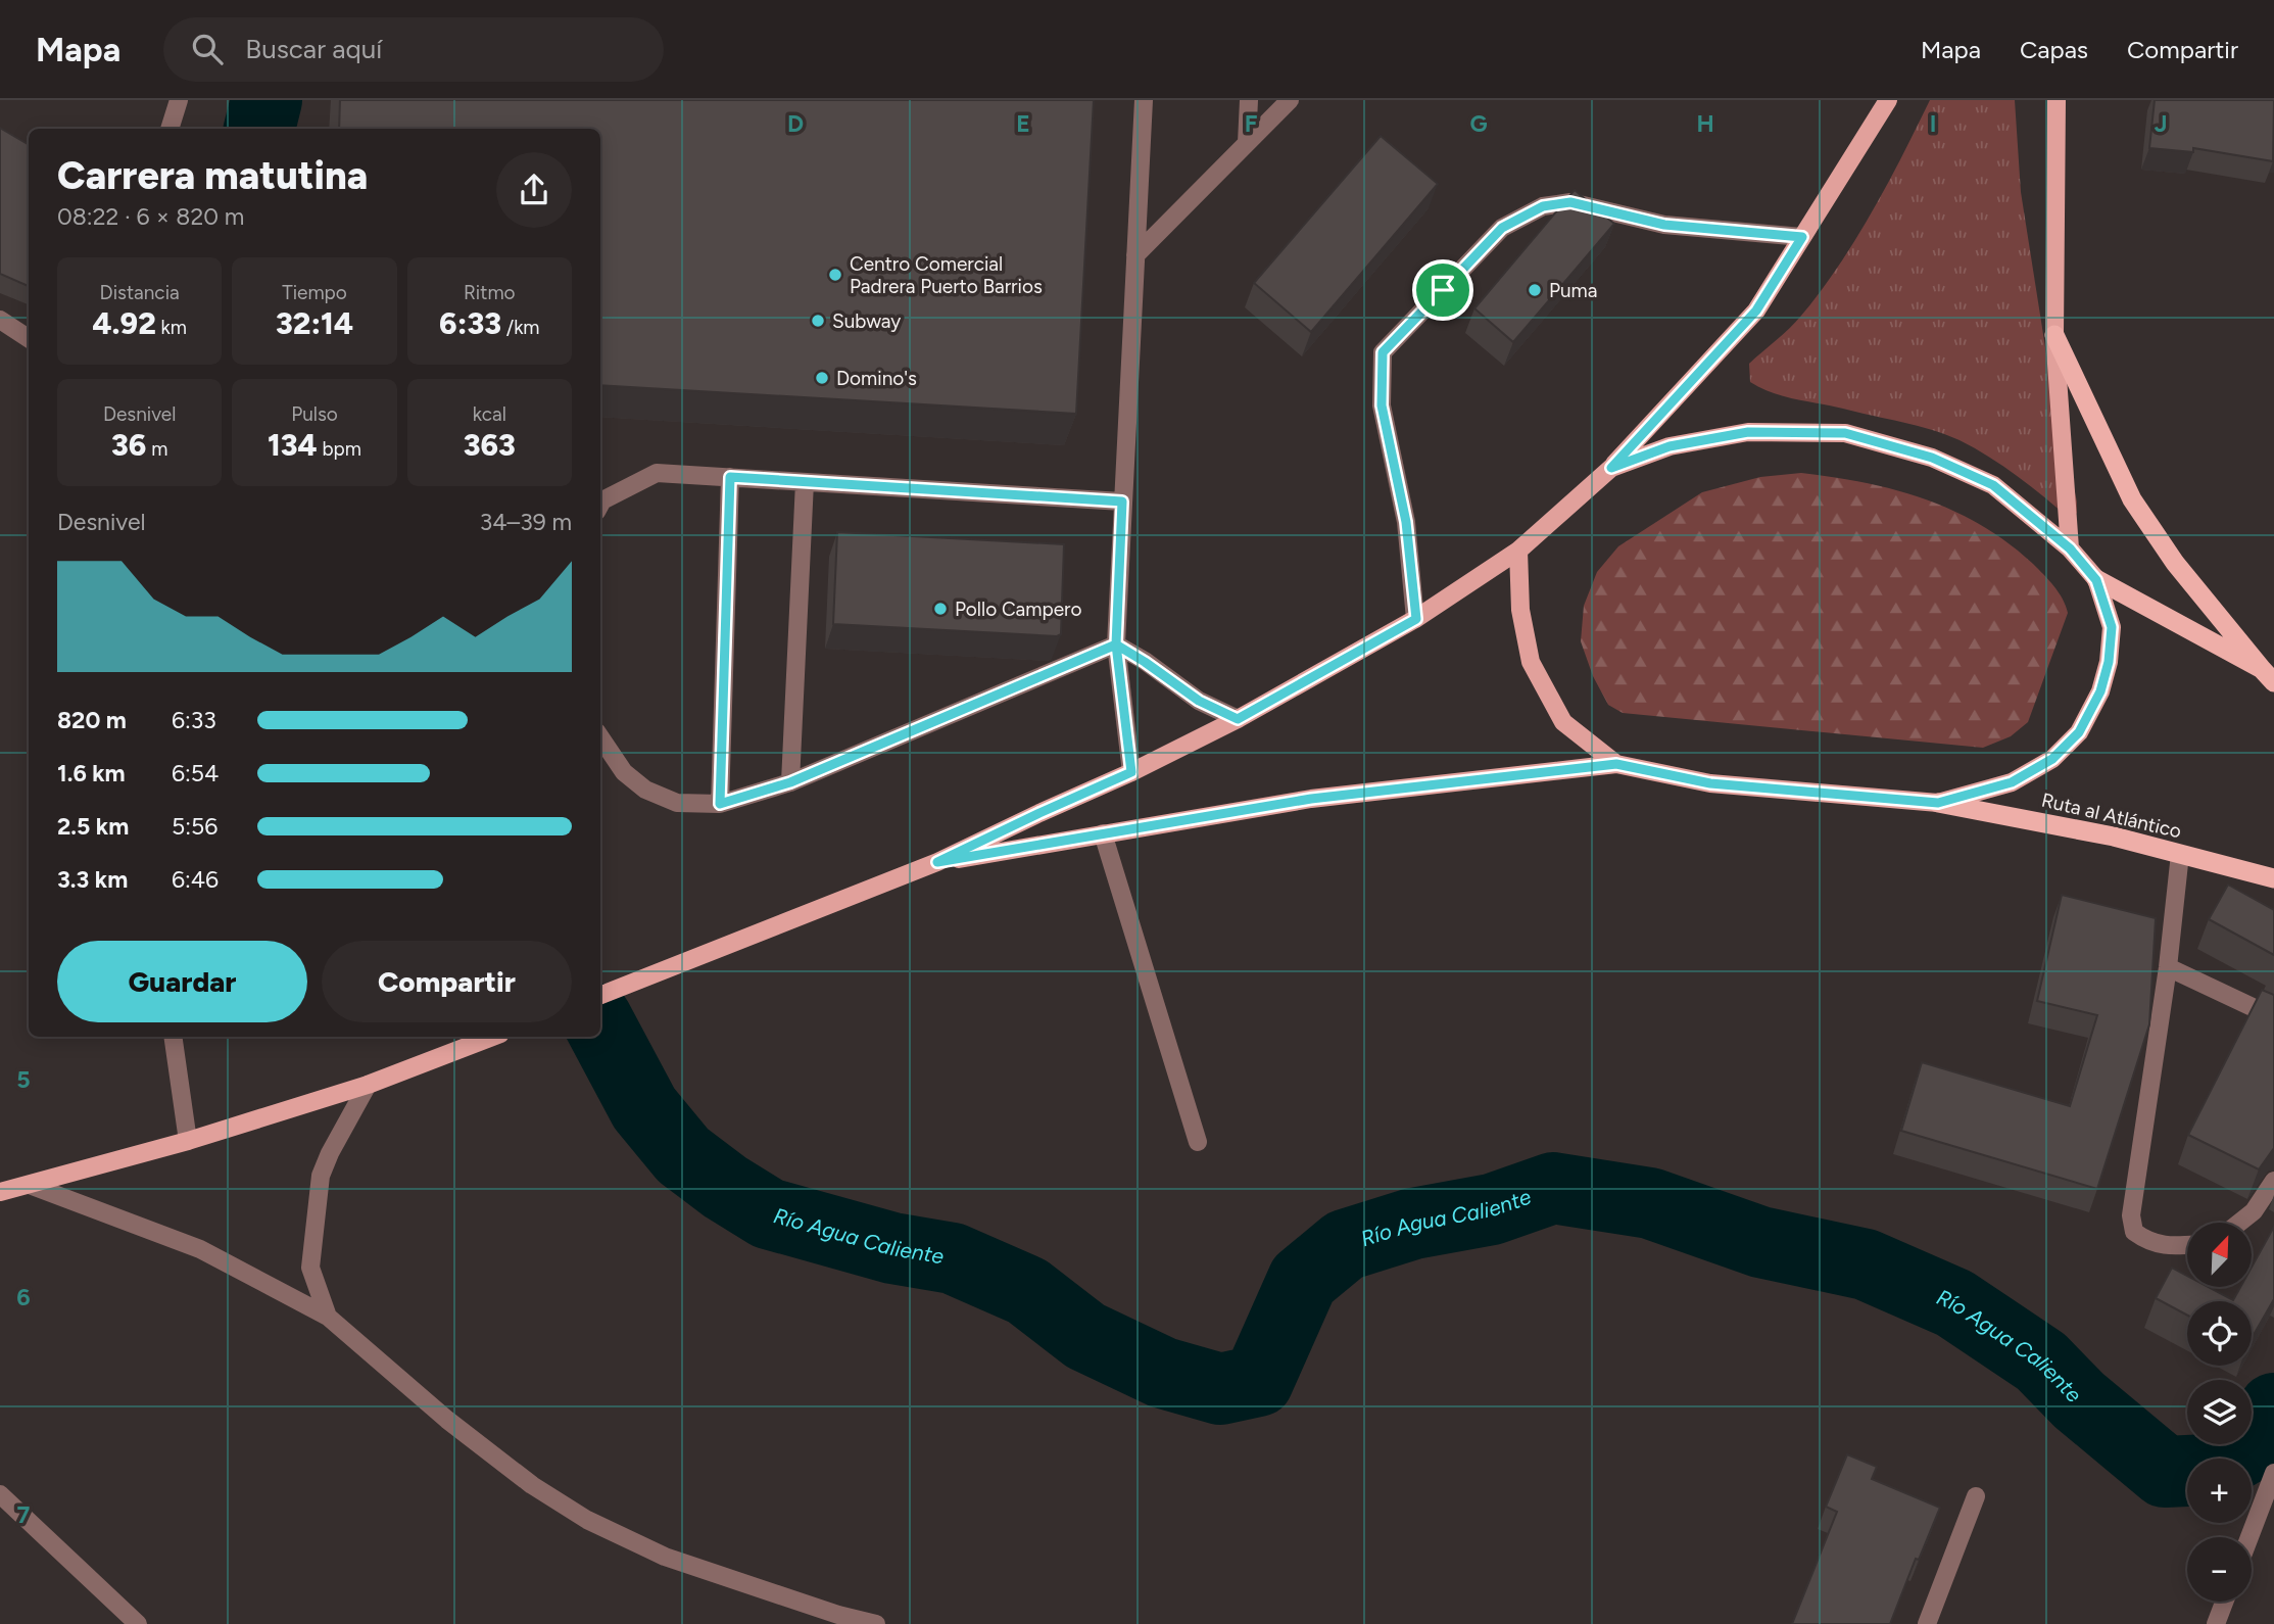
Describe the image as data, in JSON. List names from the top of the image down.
{
  "streets": {
    "highway": ["Ruta al Atlántico"]
  },
  "water": ["Río Agua Caliente"],
  "places": [
    "Centro Comercial Padrera Puerto Barrios",
    "Puma",
    "Subway",
    "Domino's",
    "Pollo Campero"
  ],
  "north": "top right",
  "page": {
    "header": "Mapa",
    "search": "Buscar aquí",
    "nav": ["Mapa", "Capas", "Compartir"],
    "heading": ["Carrera matutina", "08:22 · 6 × 820 m"],
    "stats": [
      ["Distancia", "4.92 km"],
      ["Tiempo", "32:14"],
      ["Ritmo", "6:33 /km"],
      ["Desnivel", "36 m"],
      ["Pulso", "134 bpm"],
      ["kcal", "363"]
    ],
    "chart": ["Desnivel", "34–39 m"],
    "list": [
      {
        "name": "820 m",
        "note": "6:33"
      },
      {
        "name": "1.6 km",
        "note": "6:54"
      },
      {
        "name": "2.5 km",
        "note": "5:56"
      },
      {
        "name": "3.3 km",
        "note": "6:46"
      }
    ],
    "buttons": ["Guardar", "Compartir"],
    "map_buttons": ["+", "−"]
  },
  "grid": {
    "columns": [
      "D",
      "E",
      "F",
      "G",
      "H",
      "I",
      "J"
    ],
    "rows": ["5", "6", "7"]
  }
}
